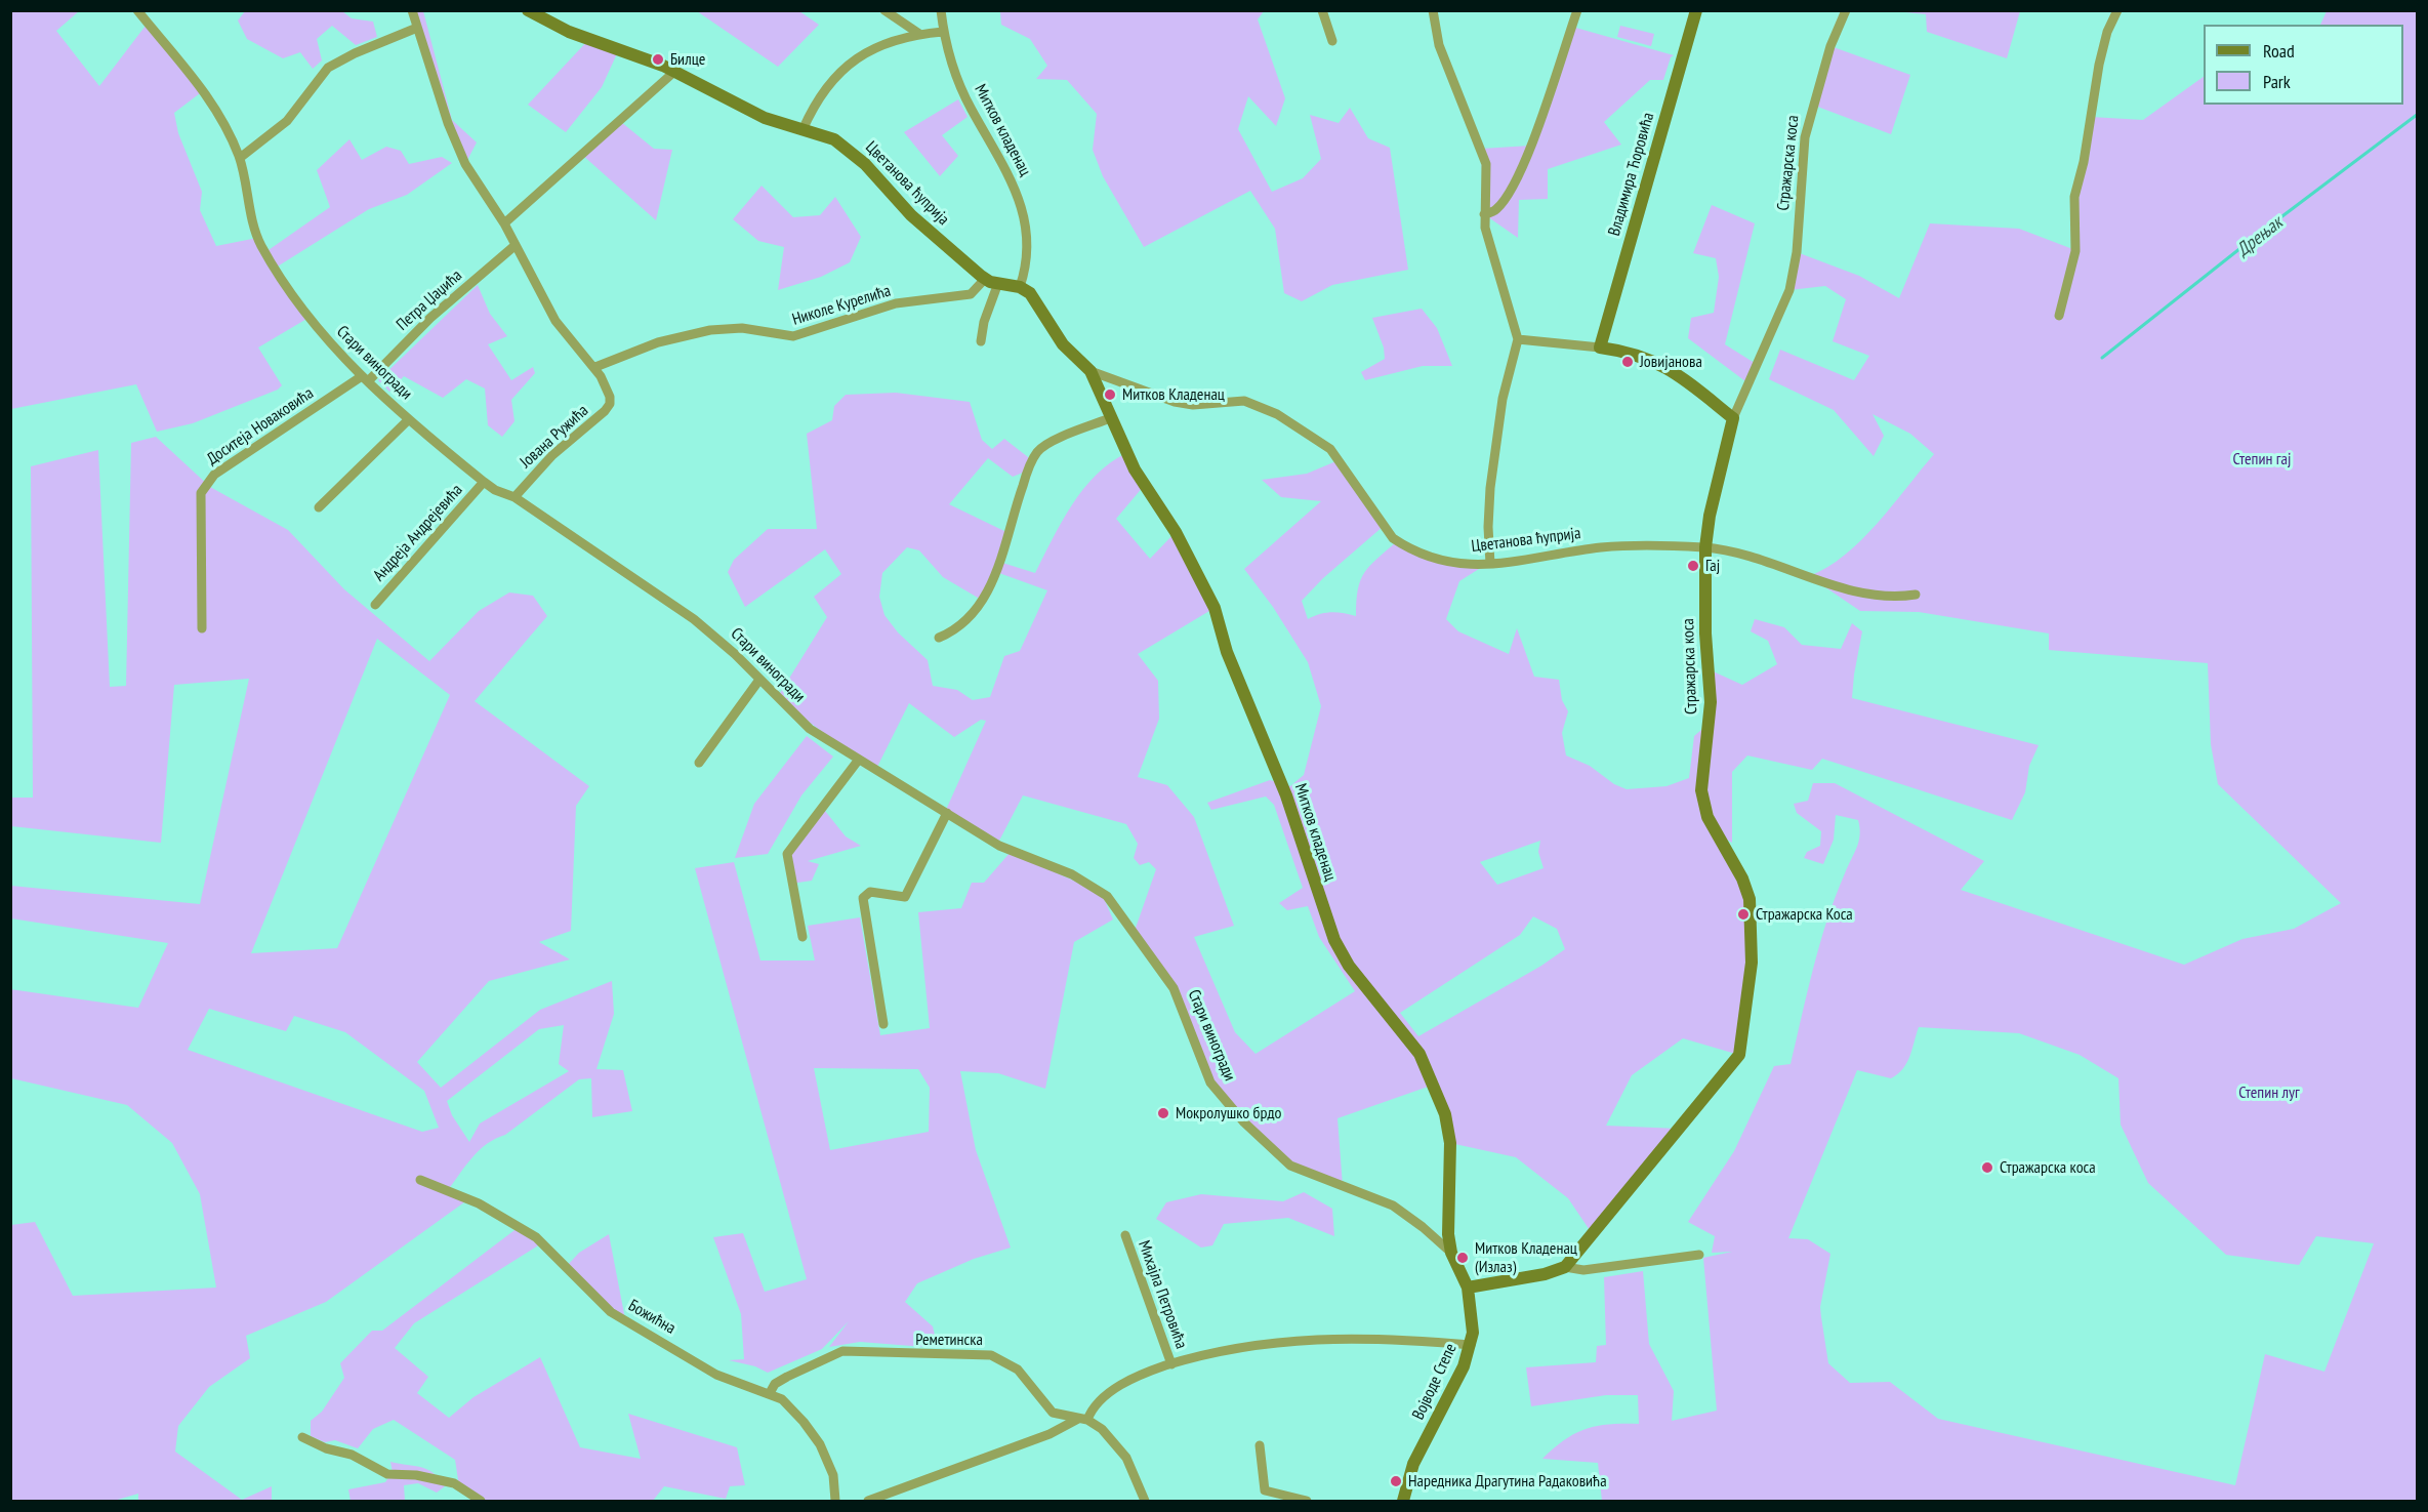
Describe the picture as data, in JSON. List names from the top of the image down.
{
  "streets": {
    "street": [
      "Митков кладенац",
      "Стражарска коса",
      "Владимира Ћоровића",
      "Цветанова ћуприја",
      "Петра Џаџића",
      "Николе Курелића",
      "Стари виногради",
      "Доситеја Новаковића",
      "Јована Ружића",
      "Андреја Андрејевића",
      "Михајла Петровића",
      "Божићна",
      "Реметинска",
      "Војводе Степе"
    ]
  },
  "crossings": [
    ["Митков кладенац", "Цветанова ћуприја"],
    ["Митков кладенац", "Стари виногради"],
    ["Стражарска коса", "Цветанова ћуприја"],
    ["Цветанова ћуприја", "Николе Курелића"],
    ["Петра Џаџића", "Стари виногради"],
    ["Петра Џаџића", "Доситеја Новаковића"],
    ["Николе Курелића", "Јована Ружића"],
    ["Стари виногради", "Доситеја Новаковића"],
    ["Стари виногради", "Јована Ружића"],
    ["Стари виногради", "Андреја Андрејевића"],
    ["Стари виногради", "Војводе Степе"],
    ["Божићна", "Реметинска"]
  ],
  "water": ["Дрењак"],
  "parks": ["Степин гај", "Степин луг"],
  "places": [
    "Билце",
    "Јовијанова",
    "Митков Кладенац",
    "Гај",
    "Стражарска Коса",
    "Мокролушко брдо",
    "Стражарска коса",
    "Митков Кладенац (Излаз)",
    "Наредника Драгутина Радаковића"
  ],
  "legend": ["Road", "Park"]
}
